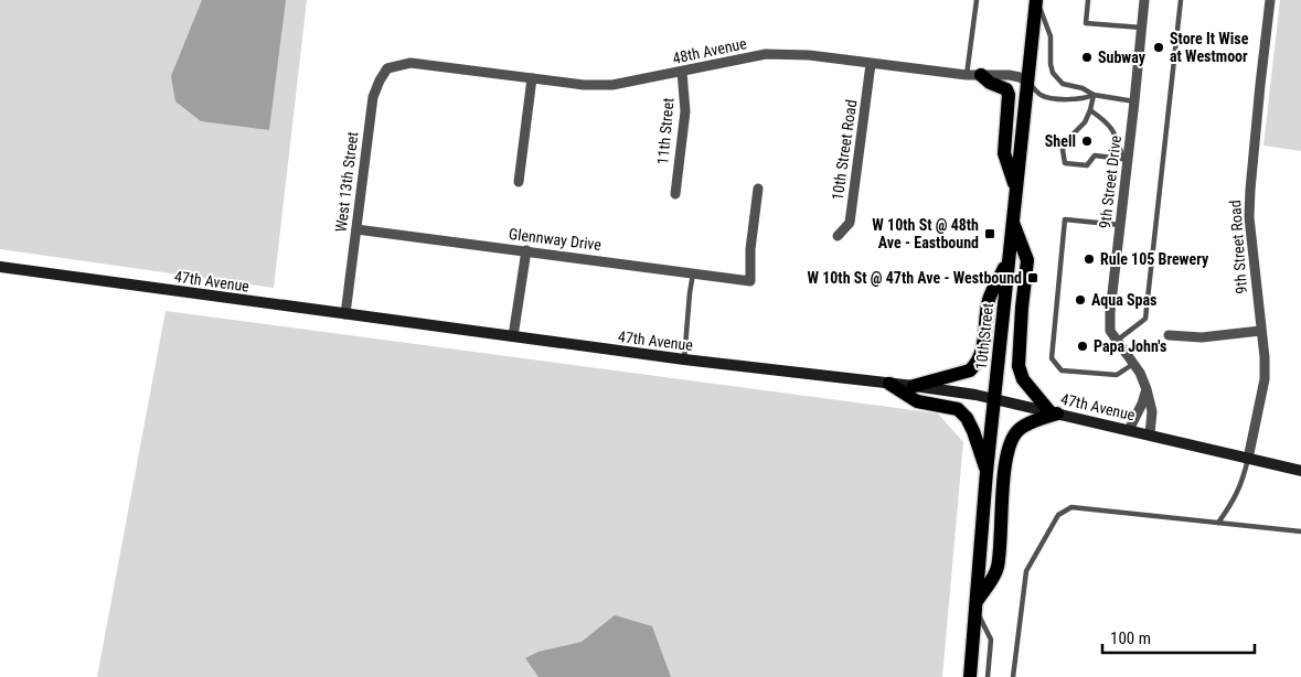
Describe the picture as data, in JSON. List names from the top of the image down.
{
  "streets": {
    "main road": ["47th Avenue", "10th Street"],
    "street": [
      "48th Avenue",
      "11th Street",
      "10th Street Road",
      "West 13th Street",
      "9th Street Drive",
      "Glennway Drive",
      "9th Street Road"
    ]
  },
  "crossings": [
    ["48th Avenue", "11th Street"],
    ["48th Avenue", "10th Street Road"],
    ["48th Avenue", "West 13th Street"],
    ["48th Avenue", "10th Street"],
    ["West 13th Street", "Glennway Drive"],
    ["West 13th Street", "47th Avenue"],
    ["9th Street Drive", "47th Avenue"],
    ["9th Street Road", "47th Avenue"],
    ["47th Avenue", "10th Street"]
  ],
  "places": {
    "other": [
      "Store It Wise at Westmoor",
      "Subway",
      "Shell",
      "Rule 105 Brewery",
      "Aqua Spas",
      "Papa John's"
    ],
    "transit": ["W 10th St @ 48th Ave - Eastbound", "W 10th St @ 47th Ave - Westbound"]
  },
  "scale_bar": "100 m"
}
